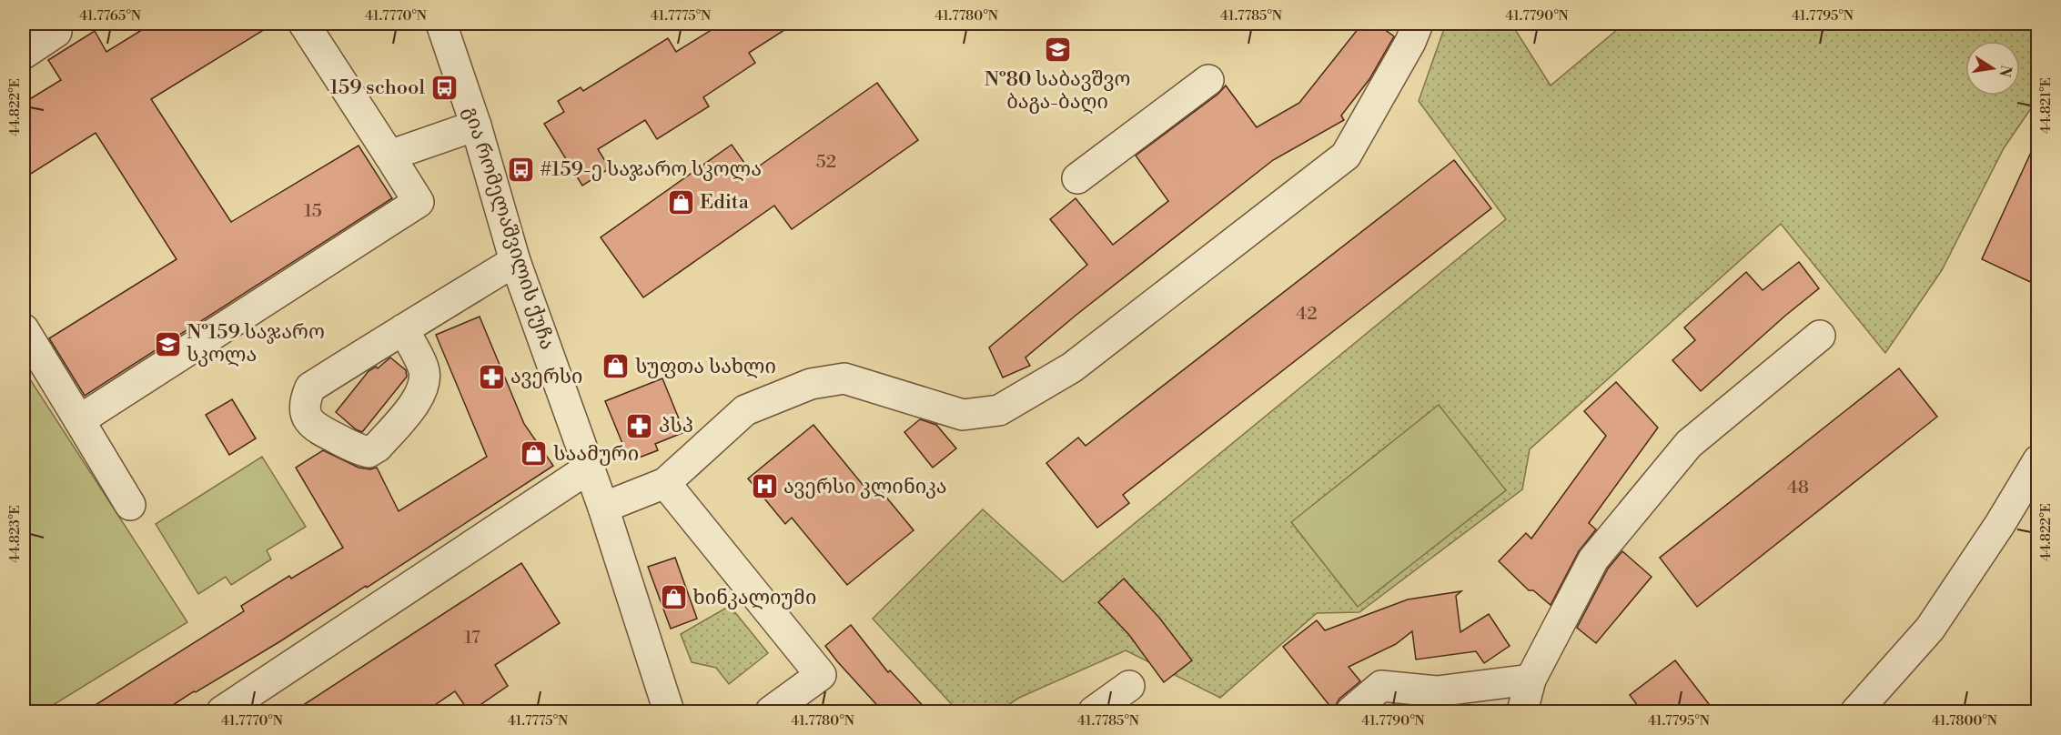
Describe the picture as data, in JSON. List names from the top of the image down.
{
  "streets": {
    "street": ["გია რომელაშვილის ქუჩა"]
  },
  "places": {
    "school or university": ["№80 საბავშვო ბაგა-ბაღი", "№159 საჯარო სკოლა"],
    "bus stop": ["159 school", "#159-ე საჯარო სკოლა"],
    "shop": [
      "Edita",
      "სუფთა სახლი",
      "საამური",
      "ხინკალიუმი"
    ],
    "pharmacy": ["ავერსი", "პსპ"],
    "hospital": ["ავერსი კლინიკა"]
  },
  "house_numbers": [
    "52",
    "15",
    "42",
    "48",
    "17"
  ],
  "north": "right",
  "coordinates": [
    "41.7765°N",
    "41.7770°N",
    "41.7775°N",
    "41.7780°N",
    "41.7785°N",
    "41.7790°N",
    "41.7795°N",
    "44.821°E",
    "44.822°E",
    "44.823°E",
    "41.7800°N"
  ]
}
